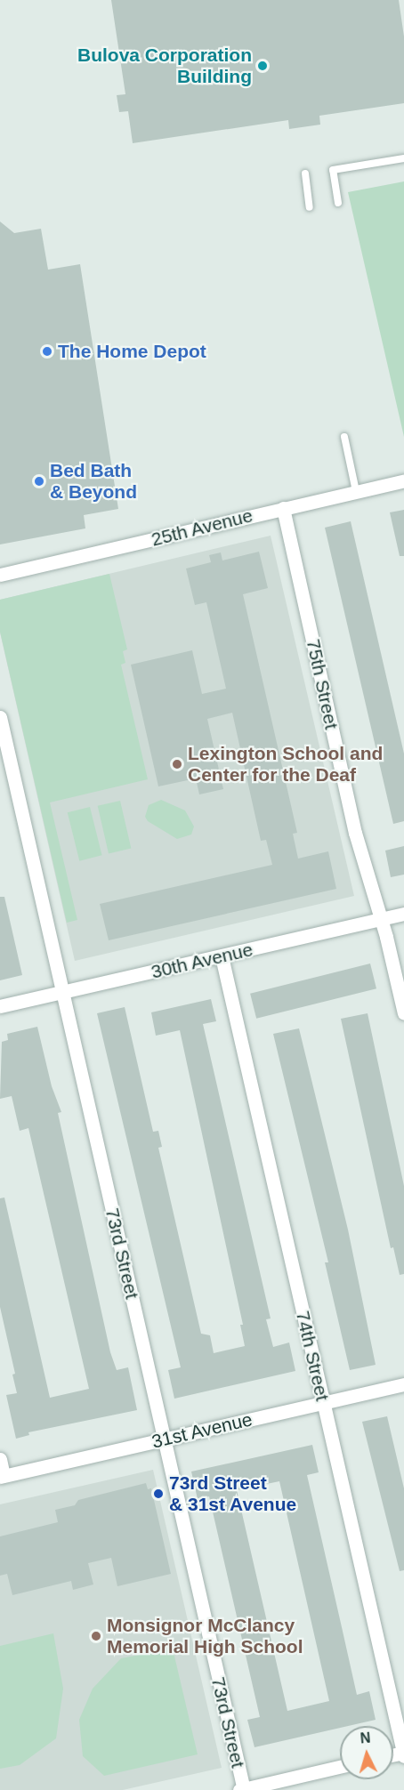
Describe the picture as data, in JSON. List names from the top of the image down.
{
  "streets": {
    "street": [
      "25th Avenue",
      "75th Street",
      "30th Avenue",
      "73rd Street",
      "74th Street",
      "31st Avenue"
    ]
  },
  "crossings": [
    ["25th Avenue", "75th Street"],
    ["75th Street", "30th Avenue"],
    ["30th Avenue", "73rd Street"],
    ["30th Avenue", "74th Street"],
    ["73rd Street", "31st Avenue"],
    ["74th Street", "31st Avenue"]
  ],
  "places": [
    "Bulova Corporation Building",
    "The Home Depot",
    "Bed Bath & Beyond",
    "Lexington School and Center for the Deaf",
    "73rd Street & 31st Avenue",
    "Monsignor McClancy Memorial High School"
  ],
  "north": "top"
}
